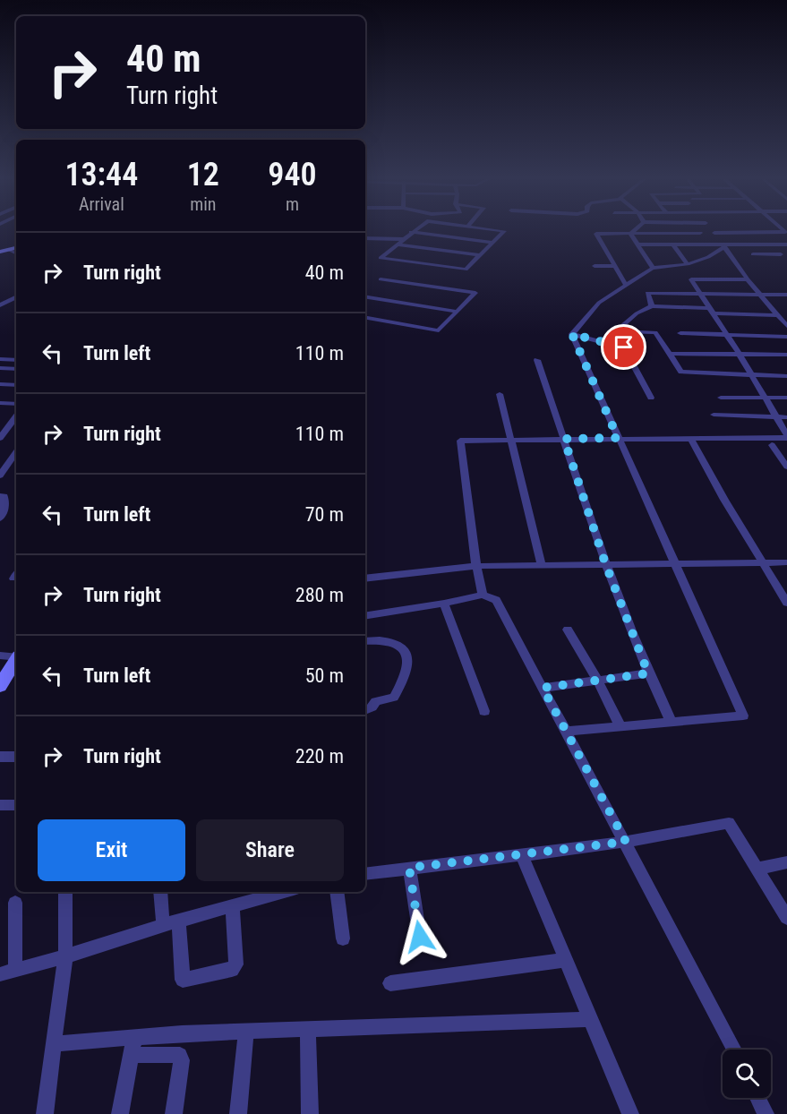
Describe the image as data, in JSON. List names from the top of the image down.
{
  "page": {
    "turn": ["40 m", "Turn right"],
    "eta": [
      "13:44",
      "Arrival",
      "12",
      "min",
      "940",
      "m"
    ],
    "list": [
      {
        "name": "Turn right",
        "value": "40 m"
      },
      {
        "name": "Turn left",
        "value": "110 m"
      },
      {
        "name": "Turn right",
        "value": "110 m"
      },
      {
        "name": "Turn left",
        "value": "70 m"
      },
      {
        "name": "Turn right",
        "value": "280 m"
      },
      {
        "name": "Turn left",
        "value": "50 m"
      },
      {
        "name": "Turn right",
        "value": "220 m"
      }
    ],
    "buttons": ["Exit", "Share"]
  }
}
